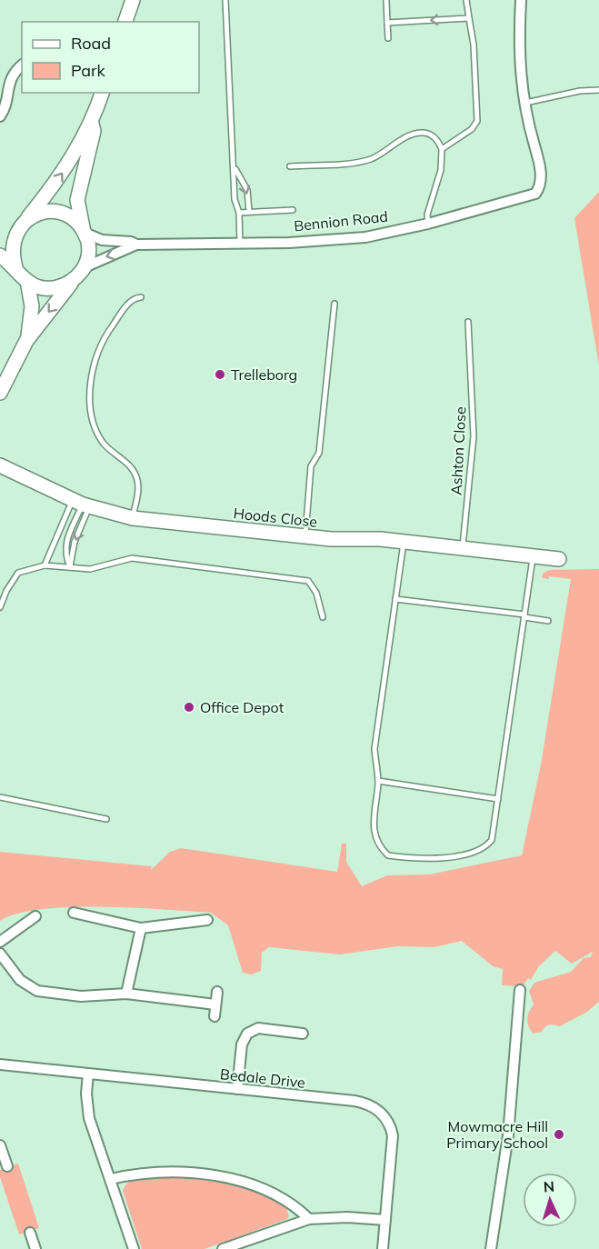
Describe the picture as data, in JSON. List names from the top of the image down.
{
  "streets": {
    "street": ["Bennion Road", "Hoods Close", "Bedale Drive"],
    "lane": ["Ashton Close"]
  },
  "crossings": [
    ["Ashton Close", "Hoods Close"]
  ],
  "places": ["Trelleborg", "Office Depot", "Mowmacre Hill Primary School"],
  "legend": ["Road", "Park"],
  "north": "top"
}
